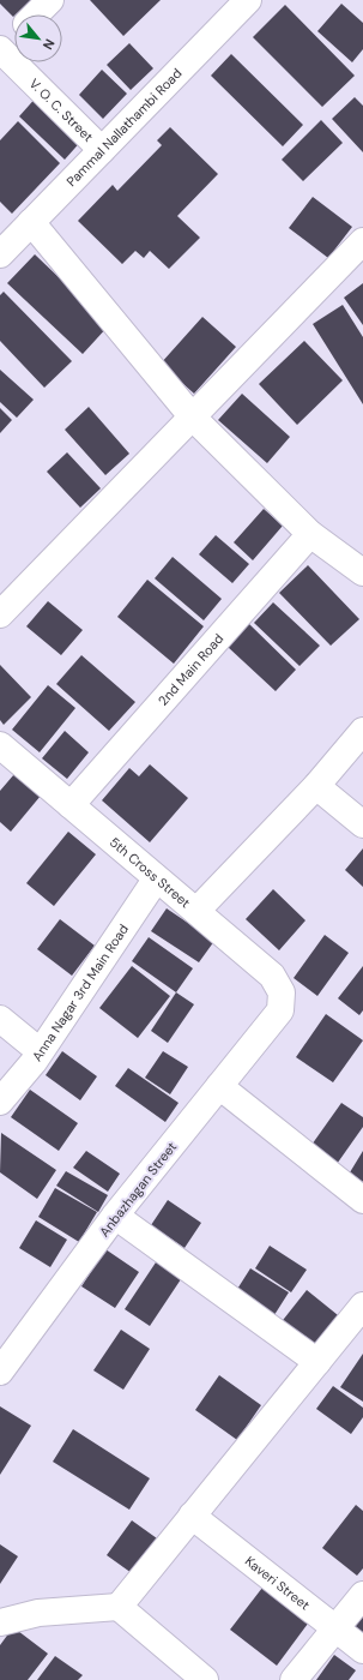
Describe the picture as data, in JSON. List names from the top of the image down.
{
  "streets": {
    "street": [
      "V. O. C. Street",
      "Pammal Nallathambi Road",
      "2nd Main Road",
      "5th Cross Street",
      "Anna Nagar 3rd Main Road",
      "Anbazhagan Street",
      "Kaveri Street"
    ]
  },
  "crossings": [
    ["V. O. C. Street", "Pammal Nallathambi Road"],
    ["2nd Main Road", "5th Cross Street"],
    ["5th Cross Street", "Anna Nagar 3rd Main Road"],
    ["5th Cross Street", "Anbazhagan Street"]
  ],
  "north": "bottom right"
}
